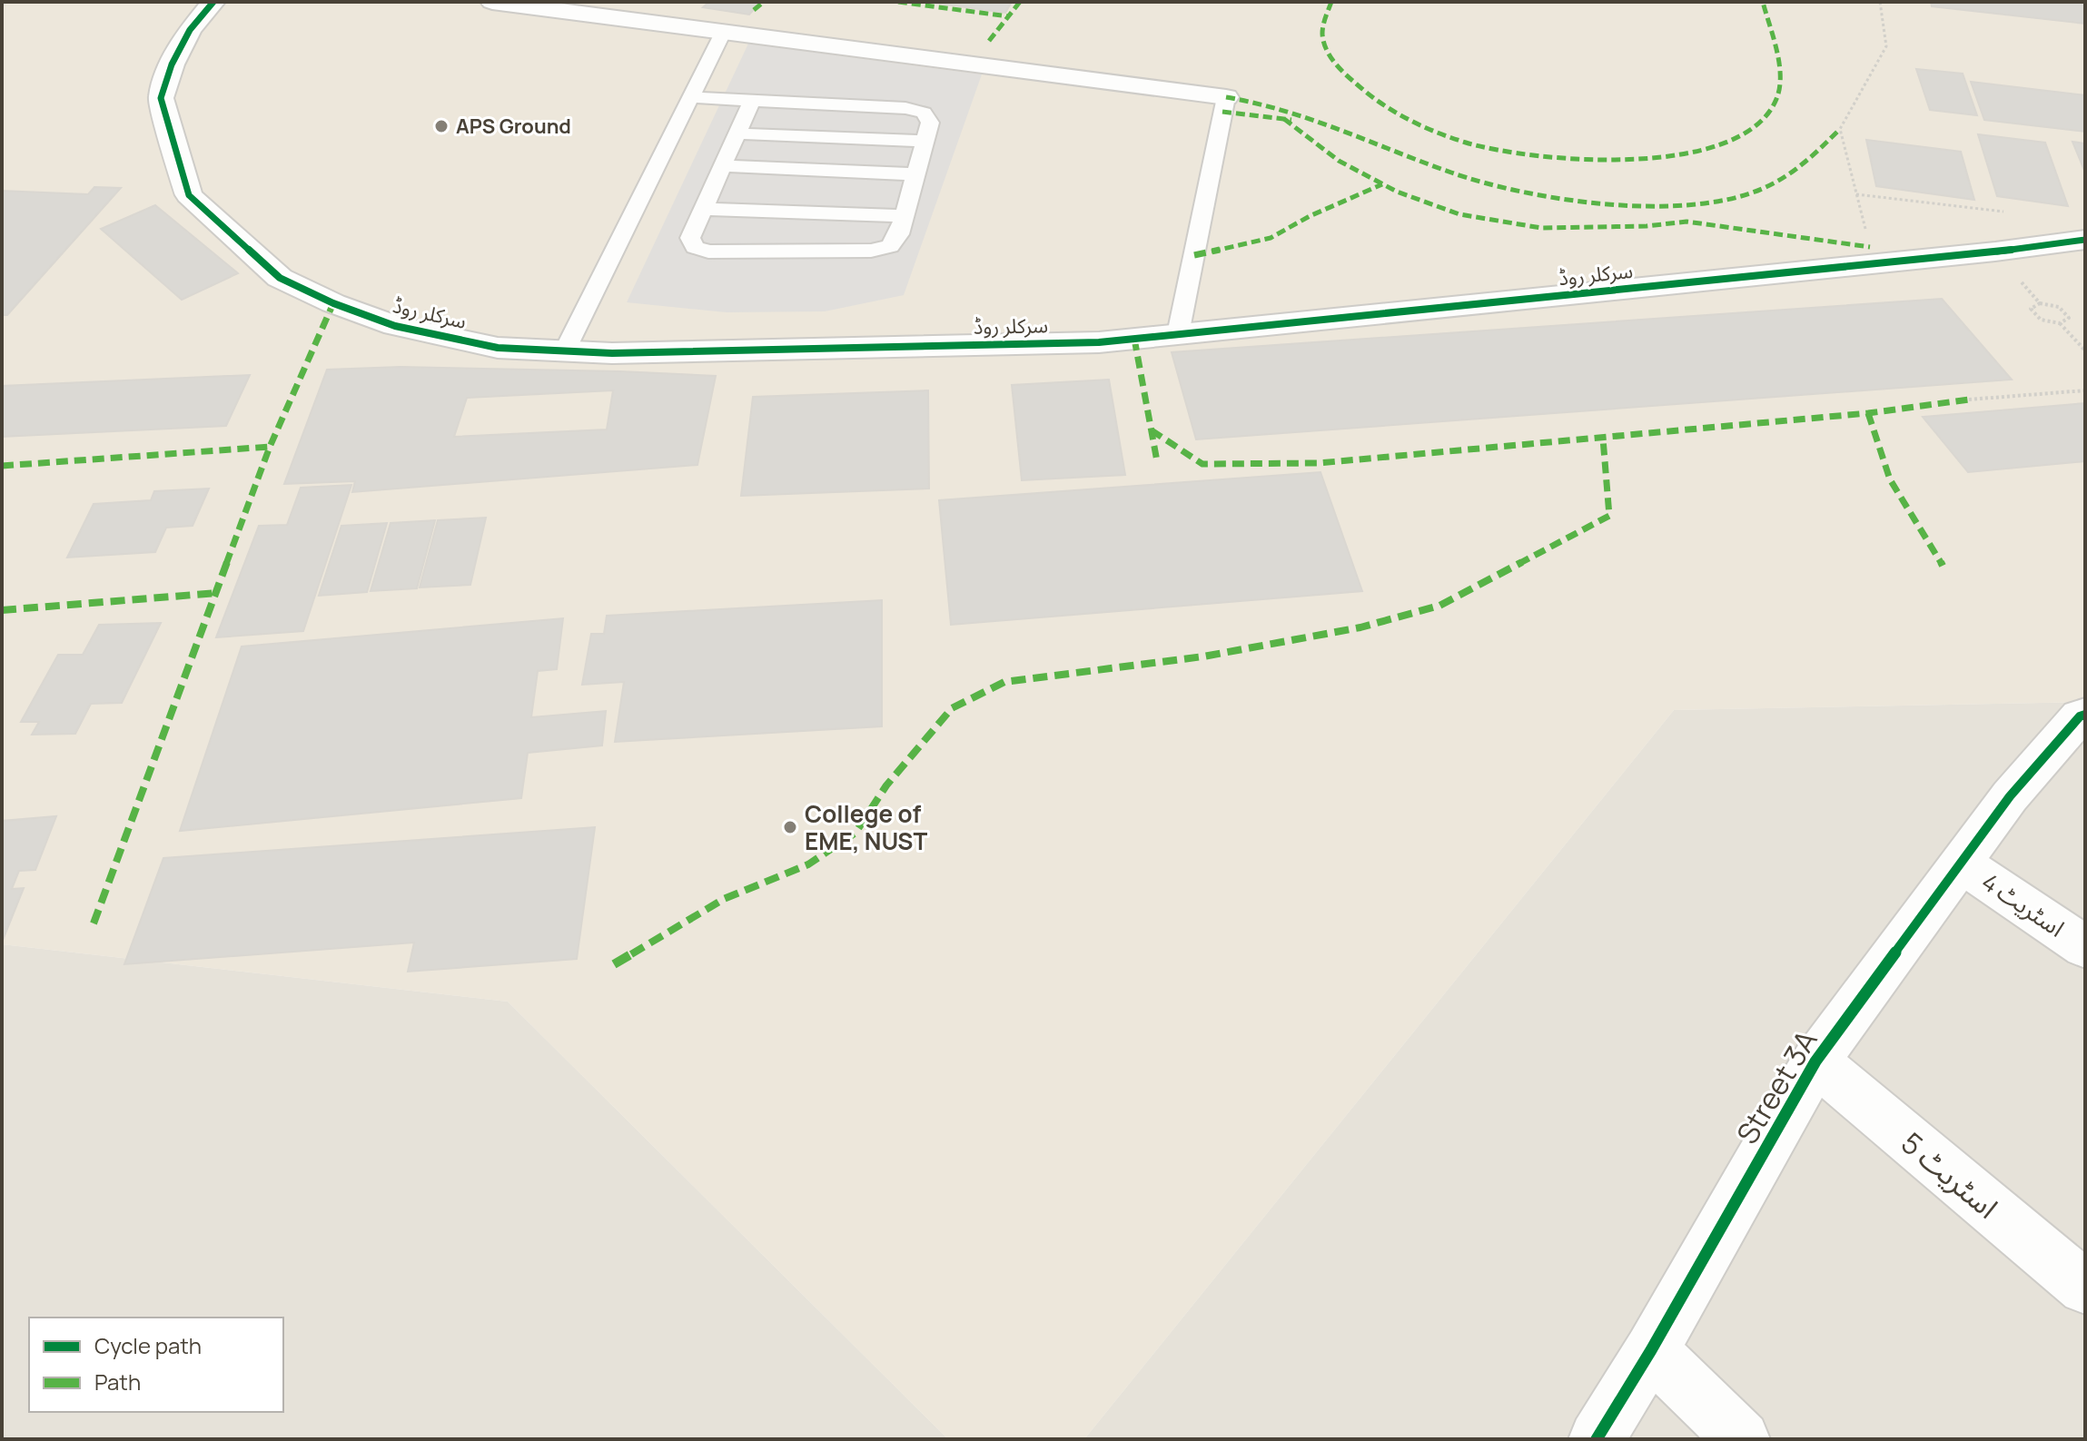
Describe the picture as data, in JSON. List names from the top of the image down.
{
  "streets": {
    "street": [
      "سرکلر روڈ",
      "اسٹریٹ 4",
      "Street 3A",
      "اسٹریٹ 5"
    ]
  },
  "crossings": [
    ["اسٹریٹ 4", "Street 3A"],
    ["Street 3A", "اسٹریٹ 5"]
  ],
  "places": ["APS Ground", "College of EME, NUST"],
  "legend": ["Cycle path", "Path"]
}
